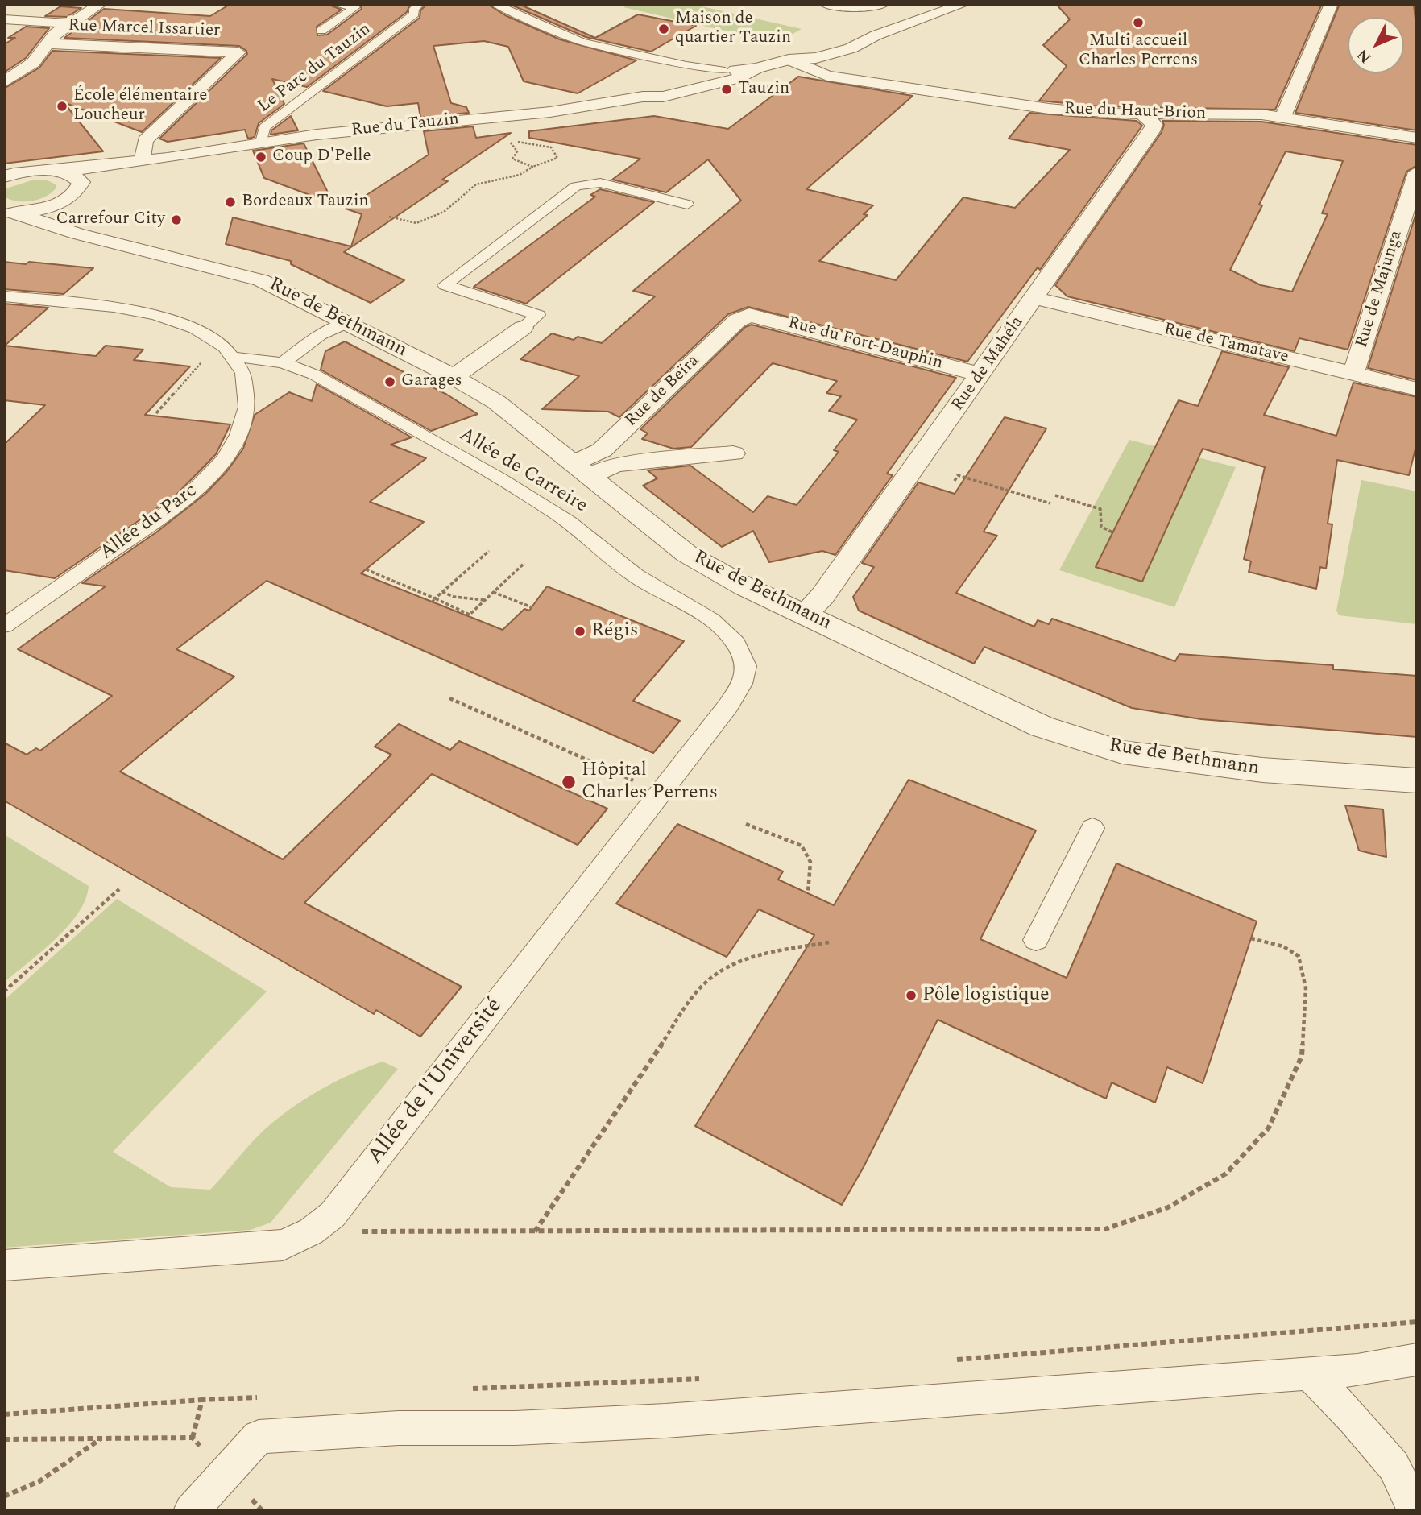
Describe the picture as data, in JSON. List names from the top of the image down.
{
  "streets": {
    "street": [
      "Rue Marcel Issartier",
      "Rue du Haut-Brion",
      "Rue du Tauzin",
      "Rue de Majunga",
      "Rue de Bethmann",
      "Rue du Fort-Dauphin",
      "Rue de Tamatave",
      "Rue de Mahéla",
      "Rue de Beïra"
    ],
    "lane": [
      "Le Parc du Tauzin",
      "Allée de Carreire",
      "Allée du Parc",
      "Allée de l'Université"
    ]
  },
  "crossings": [
    ["Rue Marcel Issartier", "Rue du Tauzin"],
    ["Le Parc du Tauzin", "Rue du Tauzin"],
    ["Rue du Haut-Brion", "Rue du Tauzin"],
    ["Rue du Haut-Brion", "Rue de Mahéla"],
    ["Rue du Tauzin", "Rue de Bethmann"],
    ["Rue de Majunga", "Rue de Tamatave"],
    ["Rue de Bethmann", "Rue de Mahéla"],
    ["Rue de Bethmann", "Rue de Beïra"],
    ["Rue du Fort-Dauphin", "Rue de Mahéla"],
    ["Rue du Fort-Dauphin", "Rue de Beïra"],
    ["Rue de Tamatave", "Rue de Mahéla"],
    ["Allée de Carreire", "Allée du Parc"],
    ["Allée de Carreire", "Allée de l'Université"]
  ],
  "places": [
    "Multi accueil Charles Perrens",
    "Maison de quartier Tauzin",
    "Tauzin",
    "École élémentaire Loucheur",
    "Coup D'Pelle",
    "Bordeaux Tauzin",
    "Carrefour City",
    "Garages",
    "Régis",
    "Hôpital Charles Perrens",
    "Pôle logistique"
  ],
  "north": "bottom left"
}
